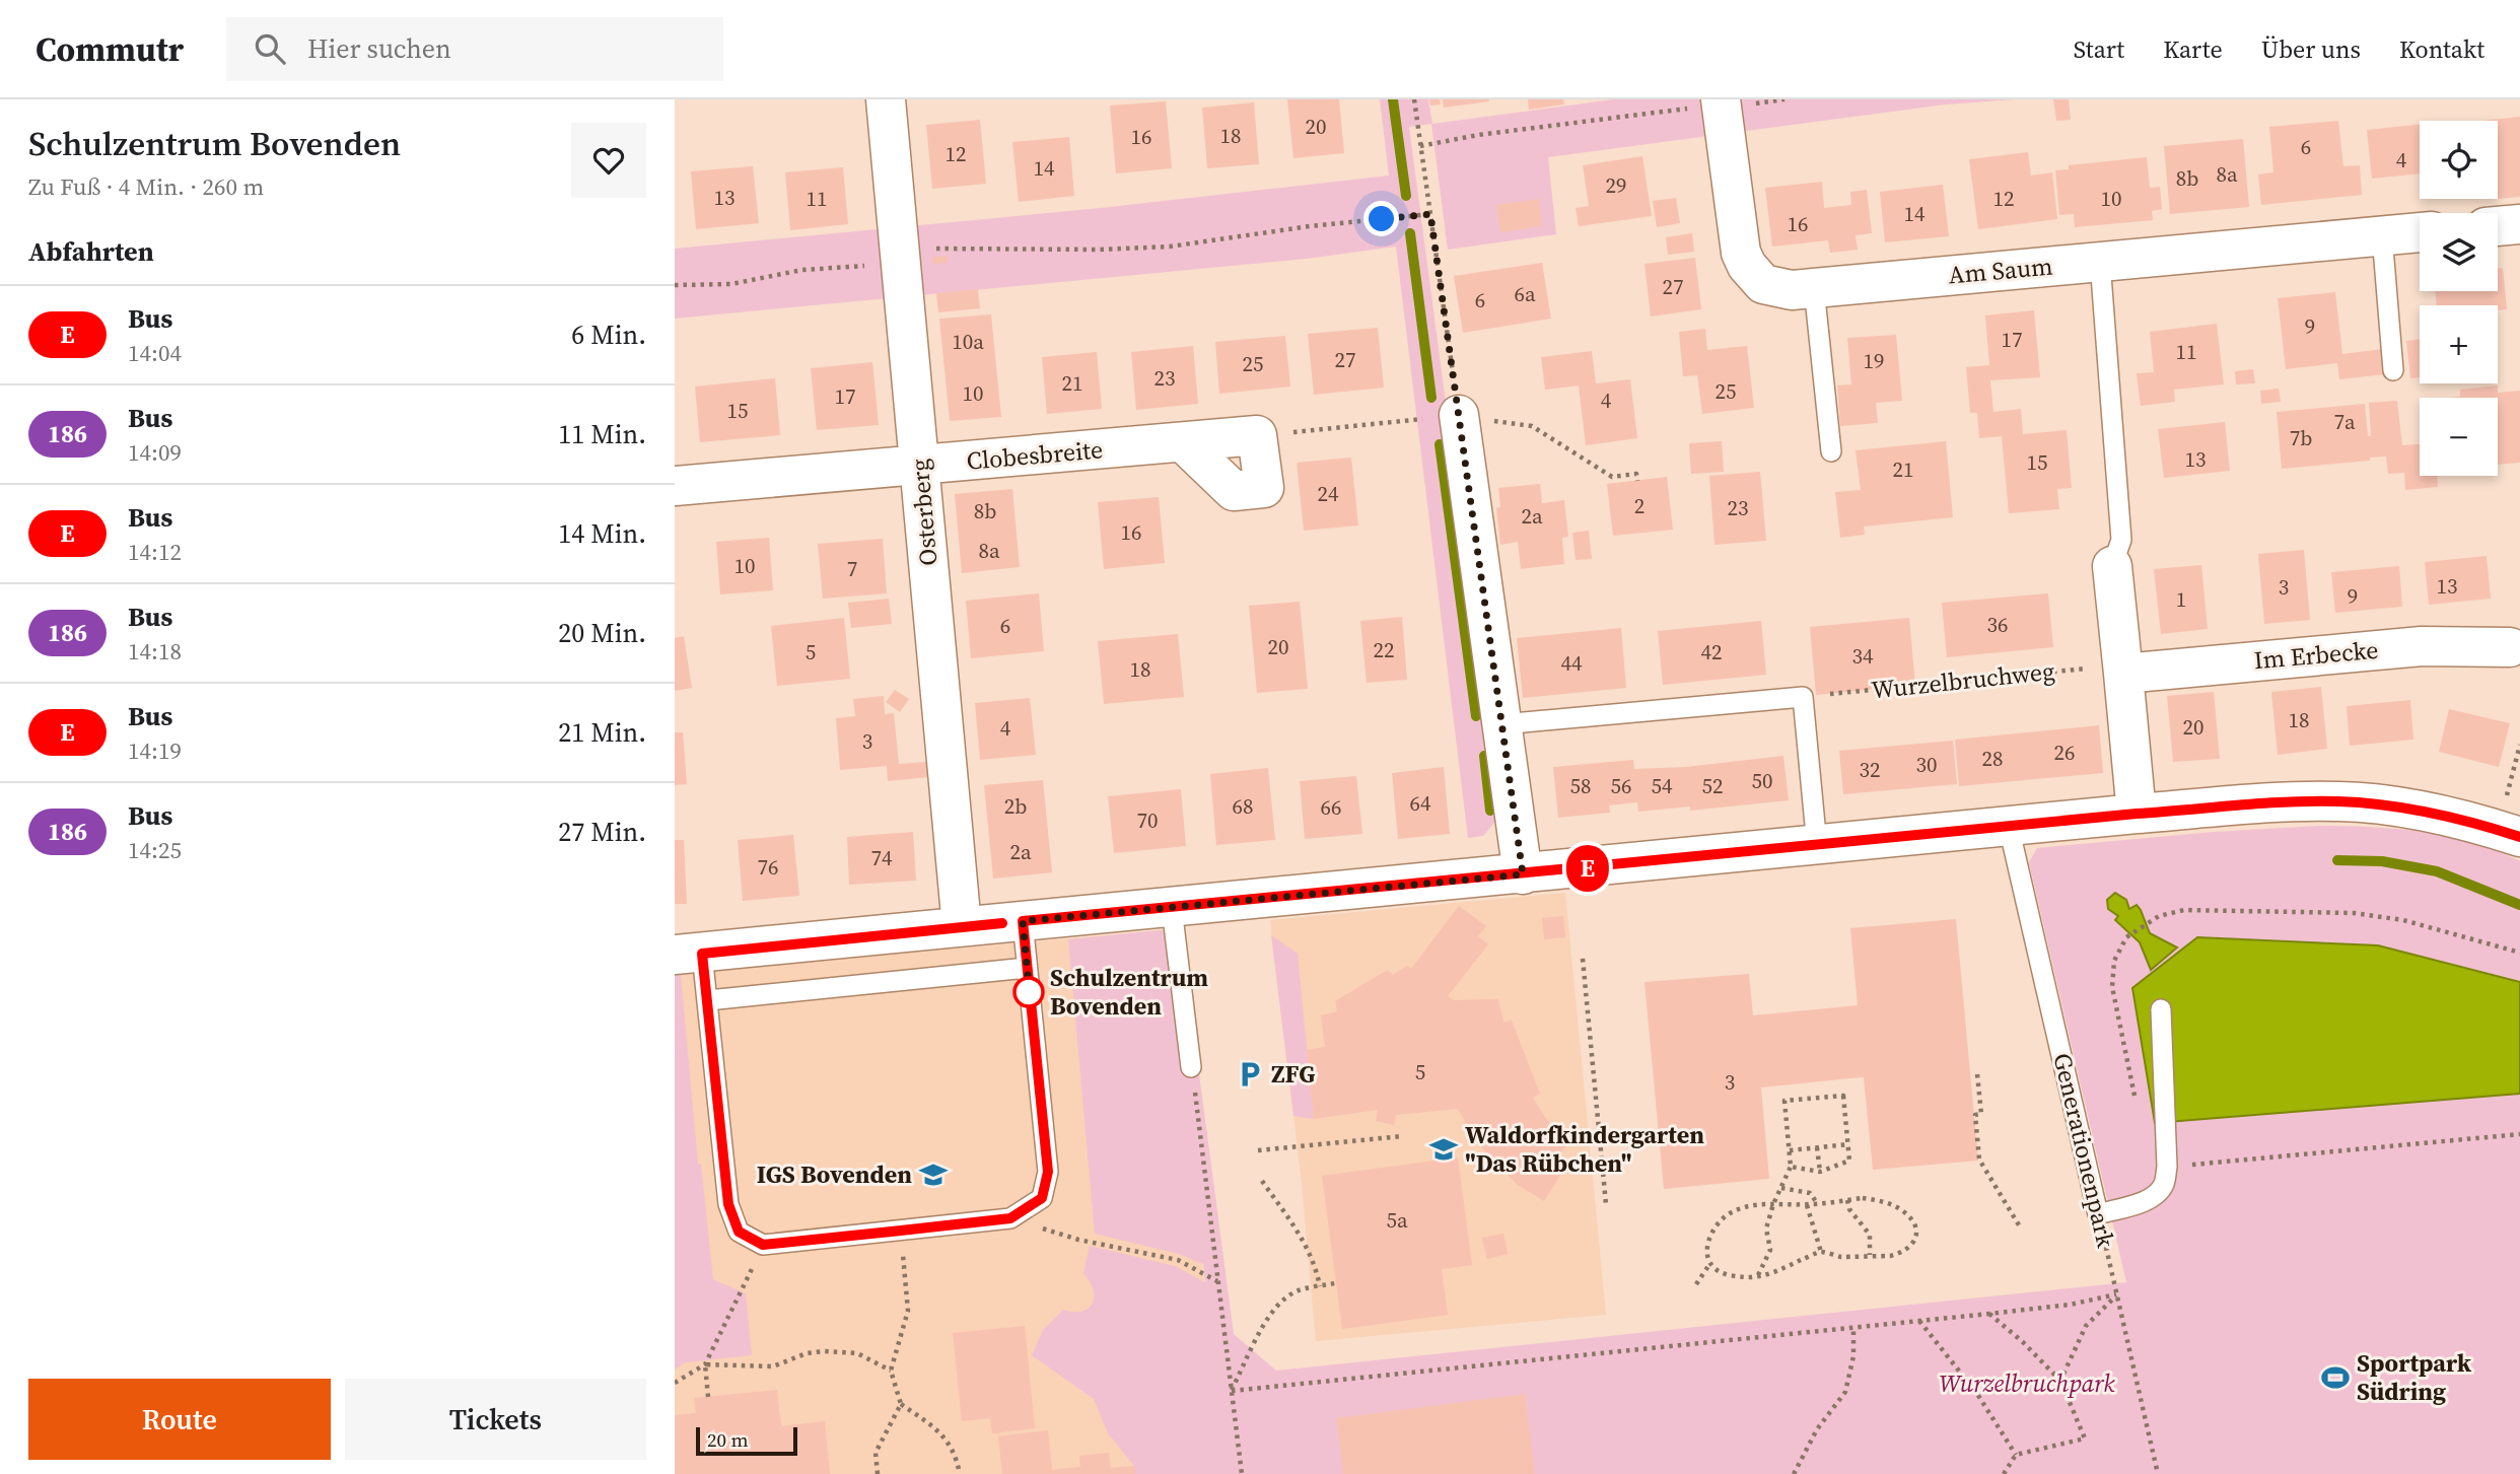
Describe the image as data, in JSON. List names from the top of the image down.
{
  "streets": {
    "street": [
      "Am Saum",
      "Clobesbreite",
      "Osterberg",
      "Im Erbecke"
    ],
    "lane": ["Generationenpark"],
    "path": ["Wurzelbruchweg"]
  },
  "crossings": [
    ["Clobesbreite", "Osterberg"],
    ["Im Erbecke", "Wurzelbruchweg"]
  ],
  "parks": ["Wurzelbruchpark"],
  "places": {
    "other": ["Schulzentrum Bovenden"],
    "parking": ["ZFG"],
    "school or university": ["Waldorfkindergarten \"Das Rübchen\"", "IGS Bovenden"],
    "sports": ["Sportpark Südring"]
  },
  "lines": ["bus line E"],
  "house_numbers": [
    "20",
    "18",
    "16",
    "6",
    "12",
    "4",
    "14",
    "8a",
    "8b",
    "29",
    "13",
    "11",
    "12",
    "10",
    "14",
    "16",
    "27",
    "6a",
    "6",
    "9",
    "17",
    "10a",
    "11",
    "27",
    "19",
    "25",
    "23",
    "21",
    "25",
    "10",
    "17",
    "4",
    "15",
    "7a",
    "7b",
    "13",
    "15",
    "21",
    "24",
    "2",
    "23",
    "8b",
    "2a",
    "16",
    "8a",
    "10",
    "7",
    "13",
    "3",
    "9",
    "1",
    "36",
    "6",
    "20",
    "22",
    "5",
    "42",
    "34",
    "44",
    "18",
    "18",
    "20",
    "4",
    "3",
    "26",
    "28",
    "30",
    "32",
    "50",
    "58",
    "56",
    "54",
    "52",
    "64",
    "2b",
    "68",
    "66",
    "70",
    "2a",
    "74",
    "76",
    "5",
    "3",
    "5a"
  ],
  "scale_bar": "20 m",
  "page": {
    "header": "Commutr",
    "search": "Hier suchen",
    "nav": [
      "Start",
      "Karte",
      "Über uns",
      "Kontakt"
    ],
    "heading": [
      ["Schulzentrum Bovenden", "Zu Fuß · 4 Min. · 260 m"],
      "Abfahrten"
    ],
    "on_map": "E",
    "map_buttons": ["+", "−"],
    "list": [
      {
        "mark": "E",
        "name": "Bus",
        "note": "14:04",
        "value": "6 Min."
      },
      {
        "mark": "186",
        "name": "Bus",
        "note": "14:09",
        "value": "11 Min."
      },
      {
        "mark": "E",
        "name": "Bus",
        "note": "14:12",
        "value": "14 Min."
      },
      {
        "mark": "186",
        "name": "Bus",
        "note": "14:18",
        "value": "20 Min."
      },
      {
        "mark": "E",
        "name": "Bus",
        "note": "14:19",
        "value": "21 Min."
      },
      {
        "mark": "186",
        "name": "Bus",
        "note": "14:25",
        "value": "27 Min."
      }
    ],
    "buttons": ["Route", "Tickets"],
    "scale": "20 m"
  }
}
